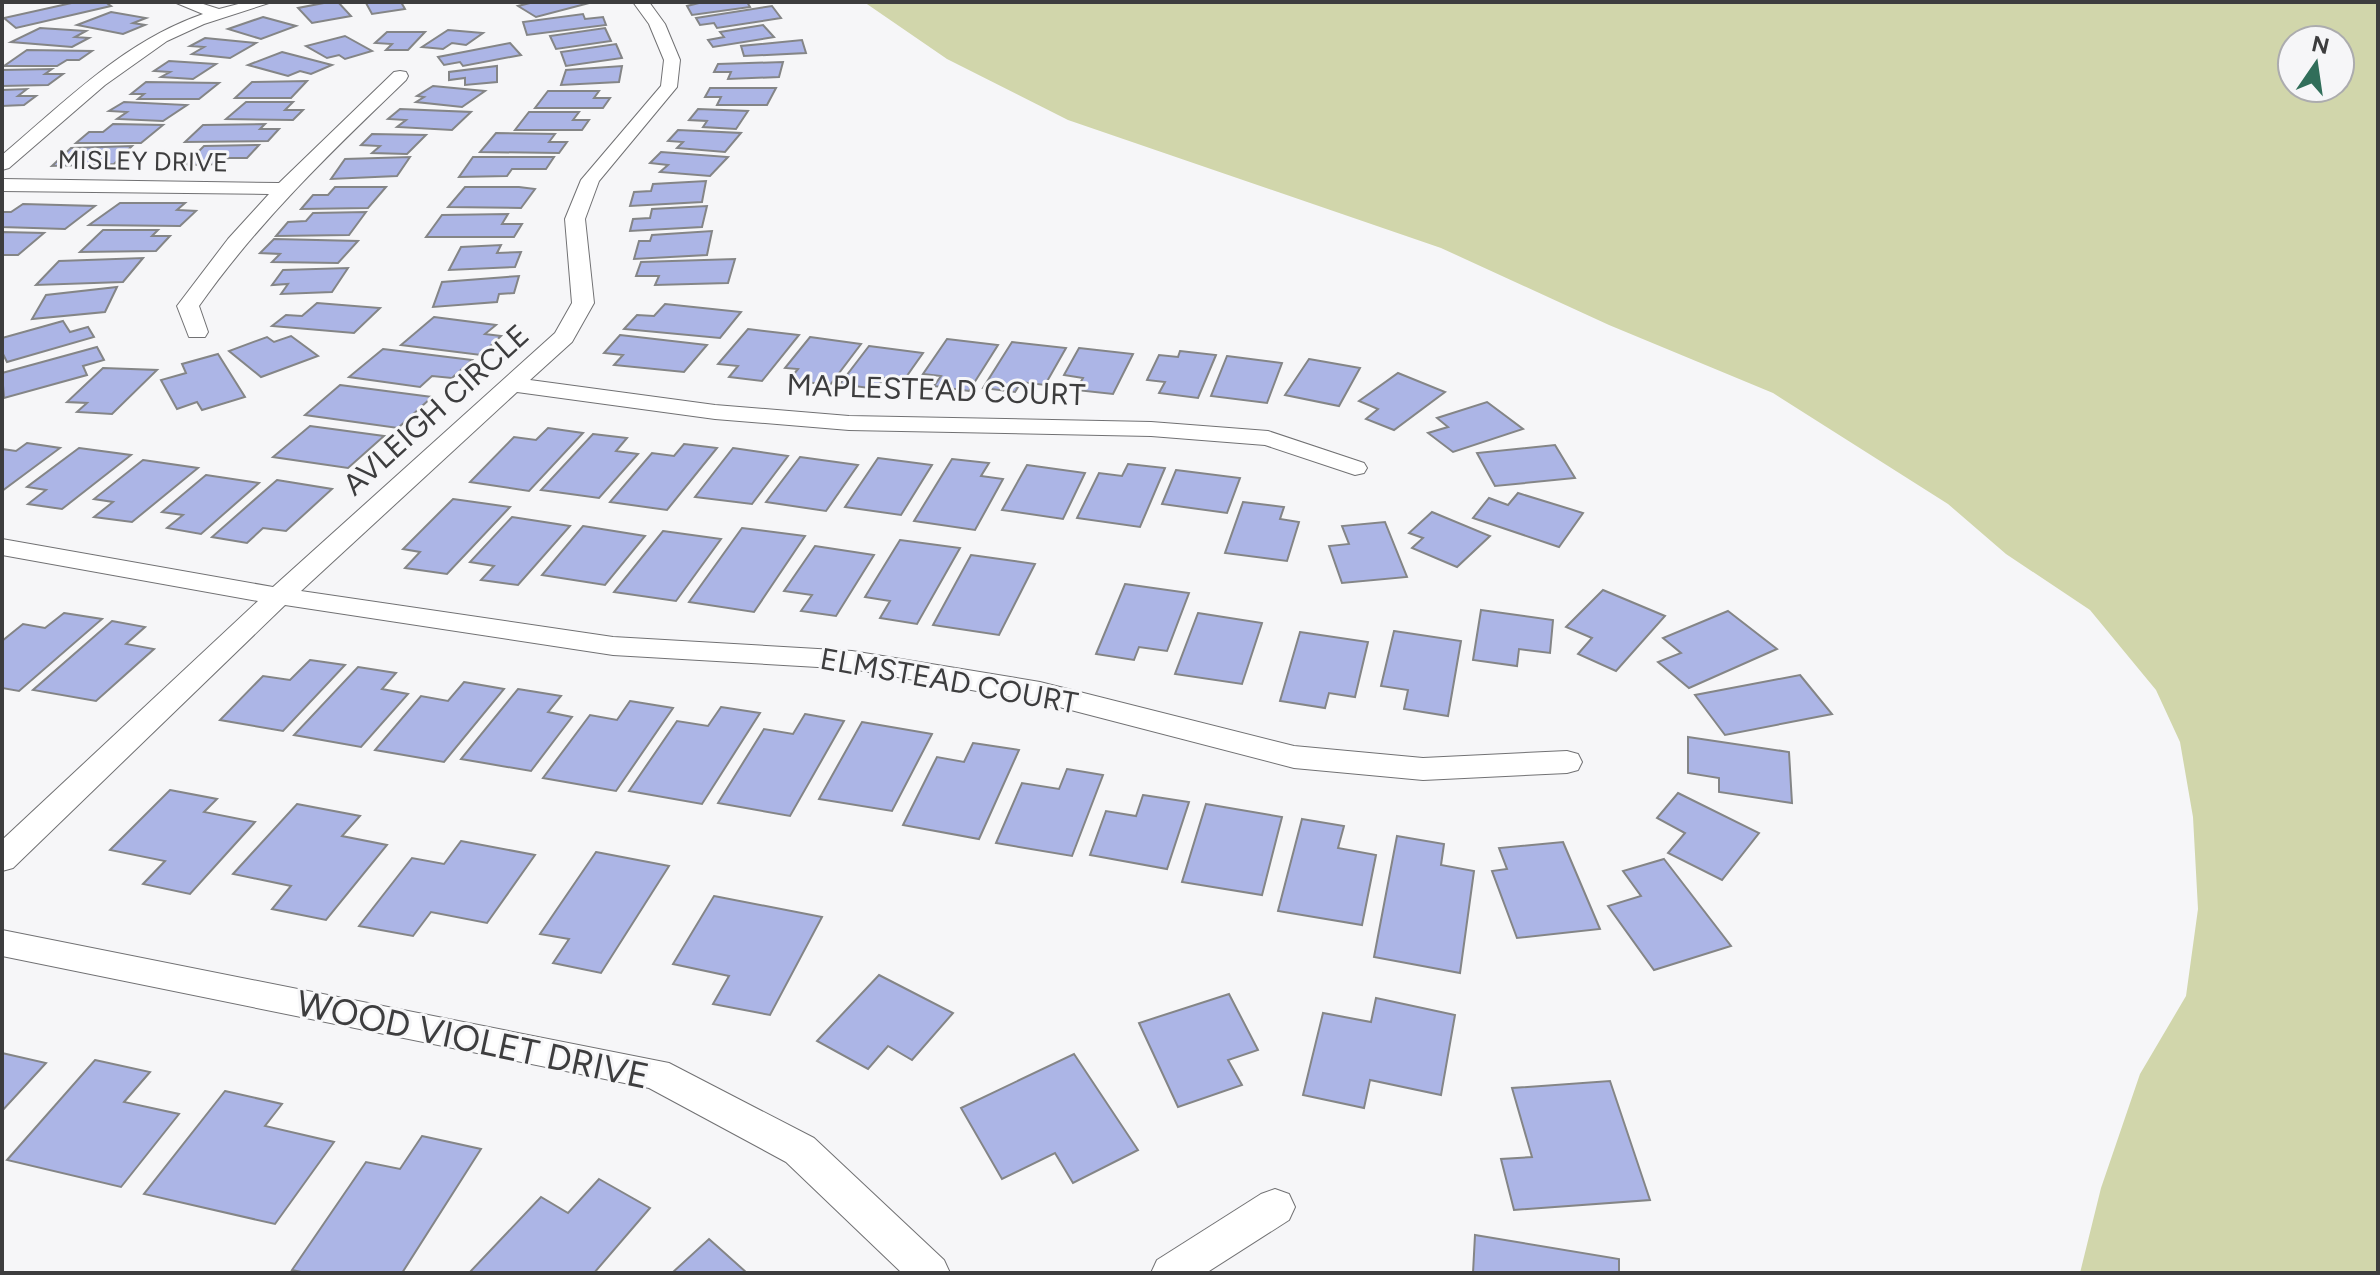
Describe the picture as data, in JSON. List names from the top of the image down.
{
  "streets": {
    "street": [
      "MISLEY DRIVE",
      "MAPLESTEAD COURT",
      "AVLEIGH CIRCLE",
      "ELMSTEAD COURT",
      "WOOD VIOLET DRIVE"
    ]
  },
  "crossings": [
    ["MAPLESTEAD COURT", "AVLEIGH CIRCLE"],
    ["AVLEIGH CIRCLE", "ELMSTEAD COURT"]
  ],
  "north": "top"
}
